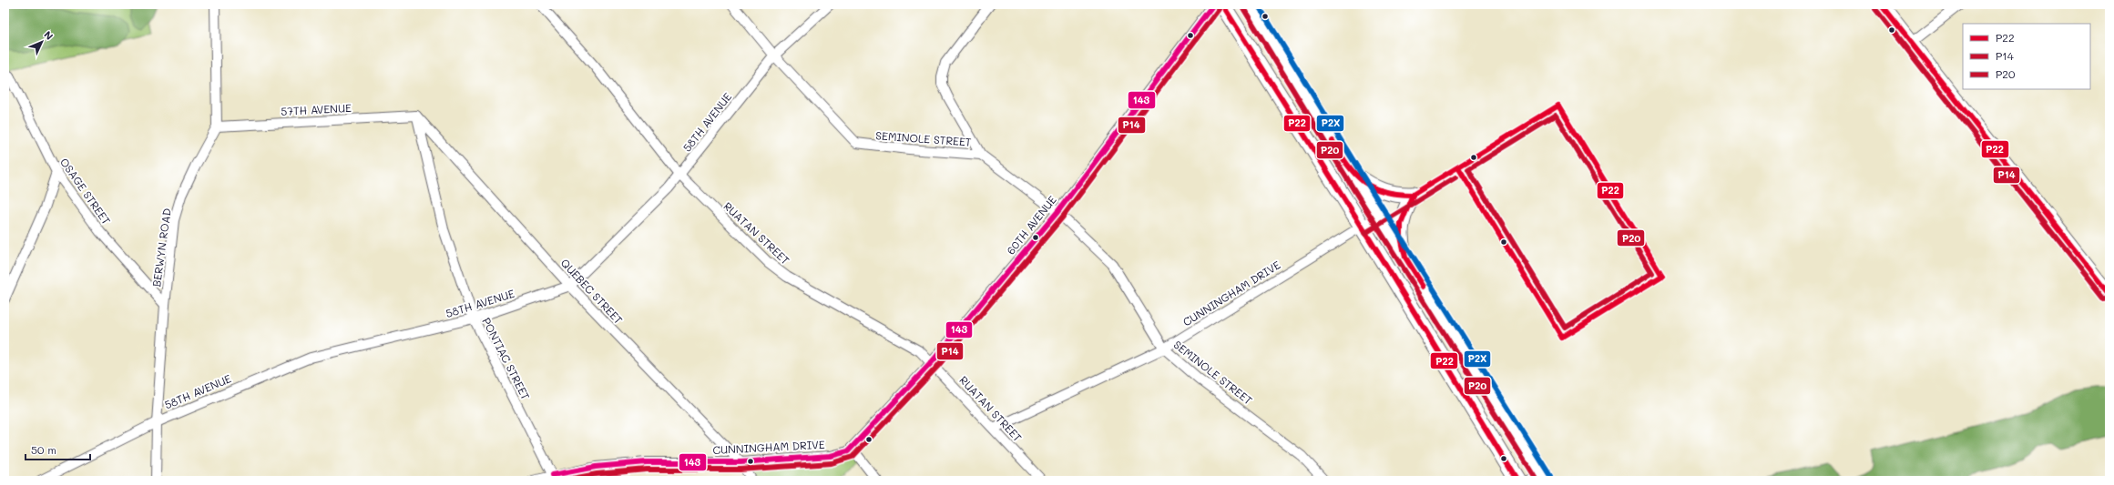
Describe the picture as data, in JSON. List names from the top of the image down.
{
  "streets": {
    "street": [
      "57TH AVENUE",
      "58TH AVENUE",
      "SEMINOLE STREET",
      "OSAGE STREET",
      "60TH AVENUE",
      "RUATAN STREET",
      "BERWYN ROAD",
      "QUEBEC STREET",
      "CUNNINGHAM DRIVE",
      "PONTIAC STREET"
    ]
  },
  "crossings": [
    ["57TH AVENUE", "BERWYN ROAD"],
    ["57TH AVENUE", "QUEBEC STREET"],
    ["57TH AVENUE", "PONTIAC STREET"],
    ["58TH AVENUE", "SEMINOLE STREET"],
    ["58TH AVENUE", "RUATAN STREET"],
    ["58TH AVENUE", "BERWYN ROAD"],
    ["58TH AVENUE", "QUEBEC STREET"],
    ["58TH AVENUE", "PONTIAC STREET"],
    ["SEMINOLE STREET", "60TH AVENUE"],
    ["SEMINOLE STREET", "CUNNINGHAM DRIVE"],
    ["OSAGE STREET", "BERWYN ROAD"],
    ["60TH AVENUE", "RUATAN STREET"],
    ["60TH AVENUE", "CUNNINGHAM DRIVE"],
    ["RUATAN STREET", "CUNNINGHAM DRIVE"],
    ["QUEBEC STREET", "CUNNINGHAM DRIVE"],
    ["QUEBEC STREET", "PONTIAC STREET"],
    ["CUNNINGHAM DRIVE", "PONTIAC STREET"]
  ],
  "lines": [
    "transit line P22",
    "transit line P2X",
    "transit line 143",
    "transit line P20",
    "transit line P14"
  ],
  "legend": ["P22", "P14", "P20"],
  "scale_bar": "50 m",
  "north": "top right"
}
